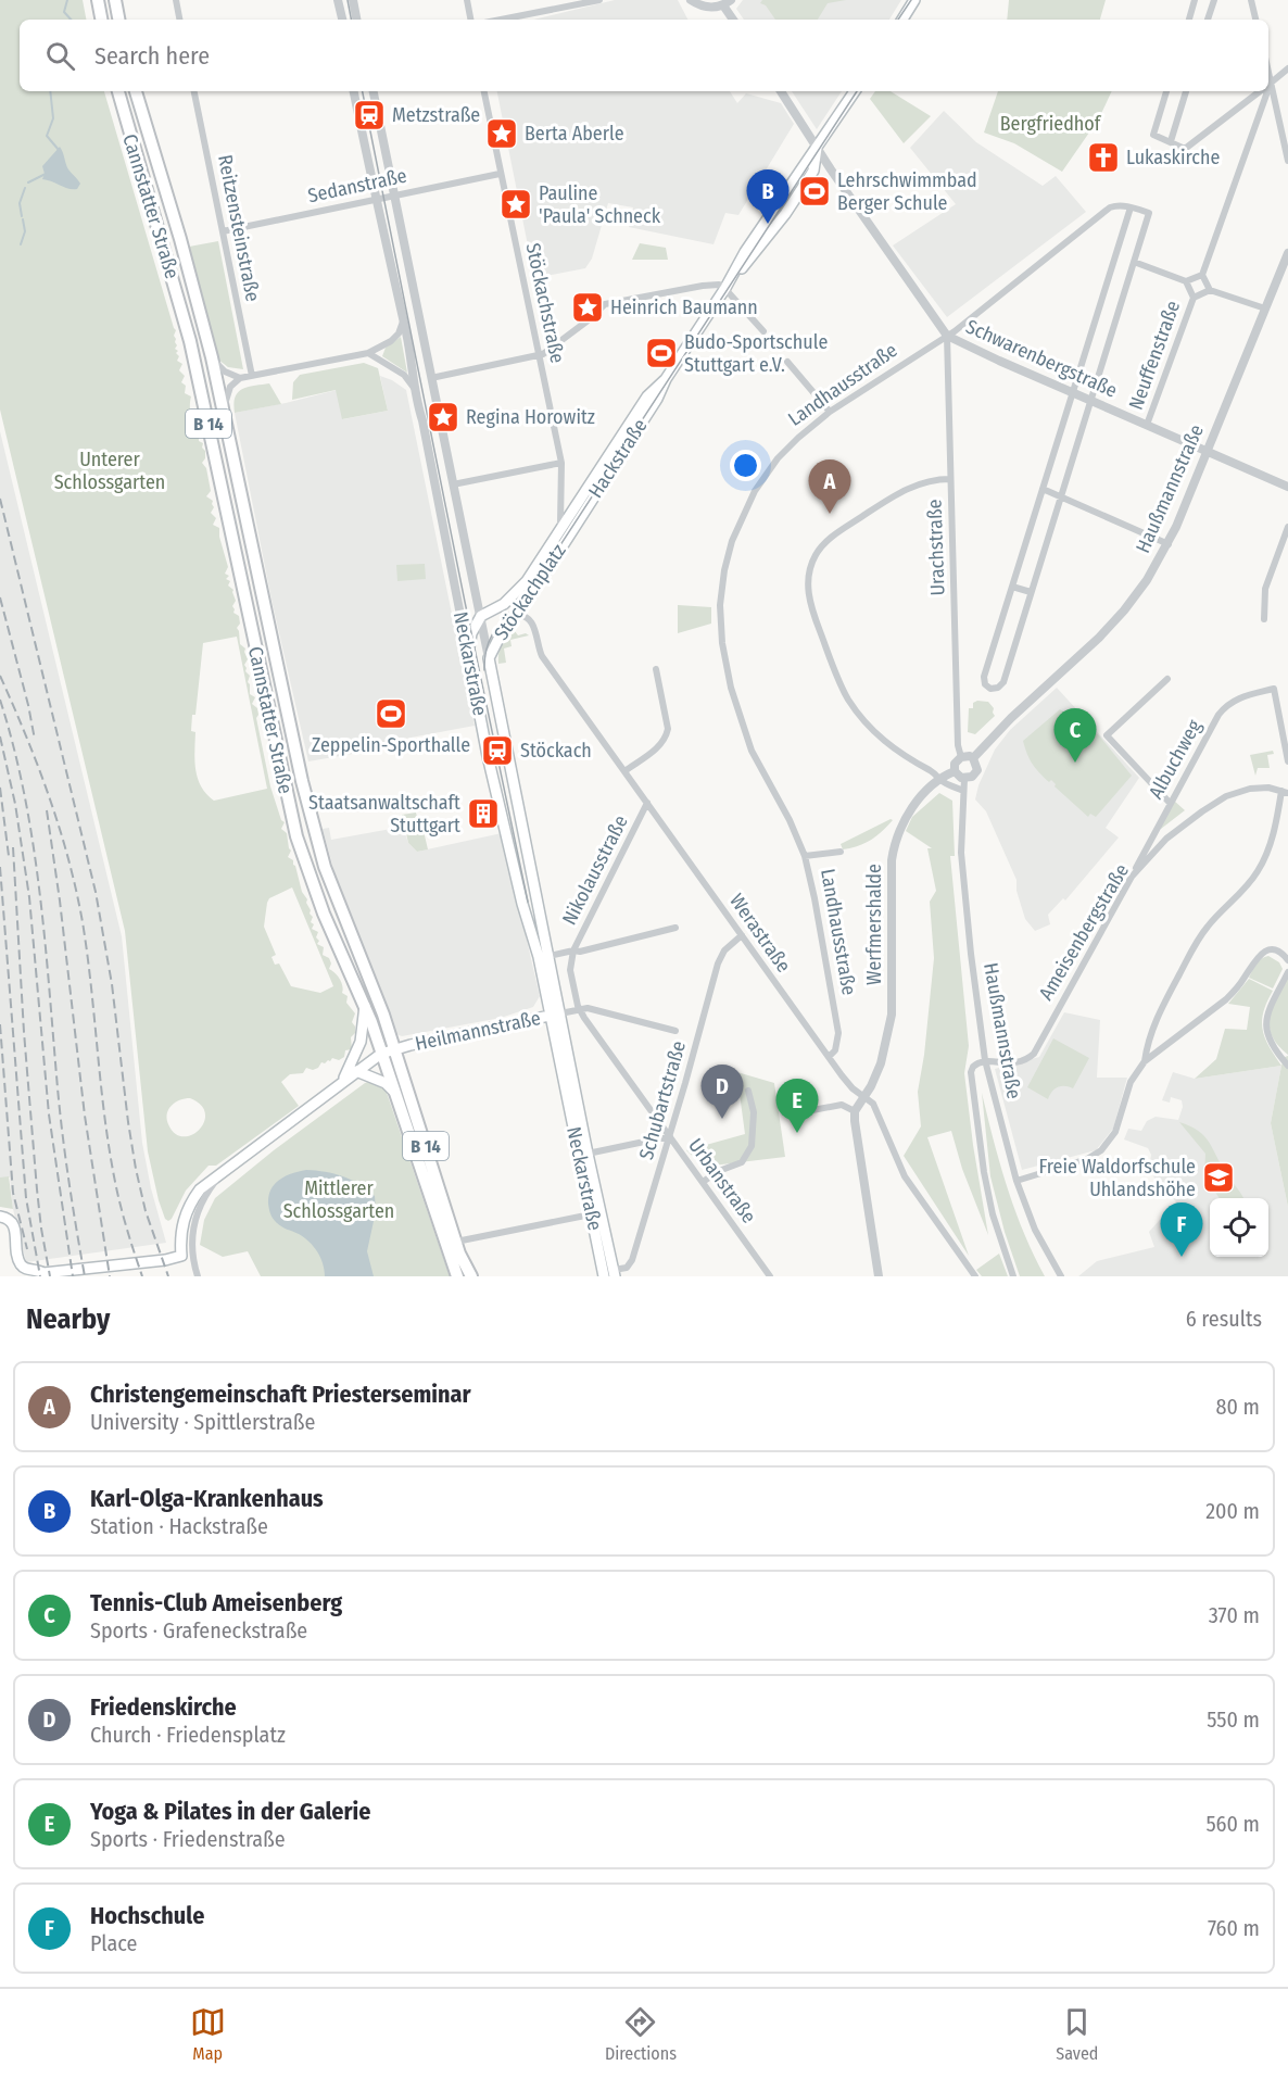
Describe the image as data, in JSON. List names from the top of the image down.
{
  "streets": {
    "main road": [
      "Cannstatter Straße",
      "B 14",
      "Hackstraße",
      "Stöckachplatz",
      "Neckarstraße",
      "Heilmannstraße"
    ],
    "street": [
      "Sedanstraße",
      "Reitzensteinstraße",
      "Stöckachstraße",
      "Neuffenstraße",
      "Schwarenbergstraße",
      "Landhausstraße",
      "Haußmannstraße",
      "Urachstraße",
      "Albuchweg",
      "Nikolausstraße",
      "Werfmershalde",
      "Ameisenbergstraße",
      "Werastraße",
      "Schubartstraße",
      "Urbanstraße"
    ]
  },
  "crossings": [
    ["Sedanstraße", "Reitzensteinstraße"],
    ["Sedanstraße", "Stöckachstraße"],
    ["Sedanstraße", "Neckarstraße"],
    ["Cannstatter Straße", "B 14"],
    ["Cannstatter Straße", "Heilmannstraße"],
    ["Stöckachstraße", "Hackstraße"],
    ["Stöckachstraße", "Stöckachplatz"],
    ["Neuffenstraße", "Schwarenbergstraße"],
    ["Schwarenbergstraße", "Landhausstraße"],
    ["Schwarenbergstraße", "Hackstraße"],
    ["Schwarenbergstraße", "Haußmannstraße"],
    ["Schwarenbergstraße", "Urachstraße"],
    ["Landhausstraße", "Urachstraße"],
    ["Landhausstraße", "Werastraße"],
    ["B 14", "Heilmannstraße"],
    ["Hackstraße", "Stöckachplatz"],
    ["Hackstraße", "Neckarstraße"],
    ["Haußmannstraße", "Urachstraße"],
    ["Haußmannstraße", "Werfmershalde"],
    ["Haußmannstraße", "Ameisenbergstraße"],
    ["Urachstraße", "Werfmershalde"],
    ["Stöckachplatz", "Neckarstraße"],
    ["Stöckachplatz", "Werastraße"],
    ["Neckarstraße", "Nikolausstraße"],
    ["Neckarstraße", "Heilmannstraße"],
    ["Neckarstraße", "Schubartstraße"],
    ["Neckarstraße", "Urbanstraße"],
    ["Albuchweg", "Ameisenbergstraße"],
    ["Nikolausstraße", "Werastraße"],
    ["Werfmershalde", "Werastraße"],
    ["Werastraße", "Schubartstraße"],
    ["Schubartstraße", "Urbanstraße"]
  ],
  "parks": ["Bergfriedhof", "Unterer Schlossgarten", "Mittlerer Schlossgarten"],
  "places": {
    "station": ["Metzstraße", "Stöckach"],
    "place": [
      "Berta Aberle",
      "Pauline 'Paula' Schneck",
      "Heinrich Baumann",
      "Regina Horowitz"
    ],
    "church": ["Lukaskirche"],
    "sports": ["Lehrschwimmbad Berger Schule", "Budo-Sportschule Stuttgart e.V.", "Zeppelin-Sporthalle"],
    "building": ["Staatsanwaltschaft Stuttgart"],
    "school or university": ["Freie Waldorfschule Uhlandshöhe"]
  },
  "page": {
    "search": "Search here",
    "pins": [
      "B",
      "A",
      "C",
      "D",
      "E",
      "F"
    ],
    "heading": ["Nearby", "6 results"],
    "list": [
      {
        "mark": "A",
        "name": "Christengemeinschaft Priesterseminar",
        "note": "University · Spittlerstraße",
        "value": "80 m"
      },
      {
        "mark": "B",
        "name": "Karl-Olga-Krankenhaus",
        "note": "Station · Hackstraße",
        "value": "200 m"
      },
      {
        "mark": "C",
        "name": "Tennis-Club Ameisenberg",
        "note": "Sports · Grafeneckstraße",
        "value": "370 m"
      },
      {
        "mark": "D",
        "name": "Friedenskirche",
        "note": "Church · Friedensplatz",
        "value": "550 m"
      },
      {
        "mark": "E",
        "name": "Yoga & Pilates in der Galerie",
        "note": "Sports · Friedenstraße",
        "value": "560 m"
      },
      {
        "mark": "F",
        "name": "Hochschule",
        "note": "Place",
        "value": "760 m"
      }
    ],
    "nav": ["Map", "Directions", "Saved"]
  }
}
